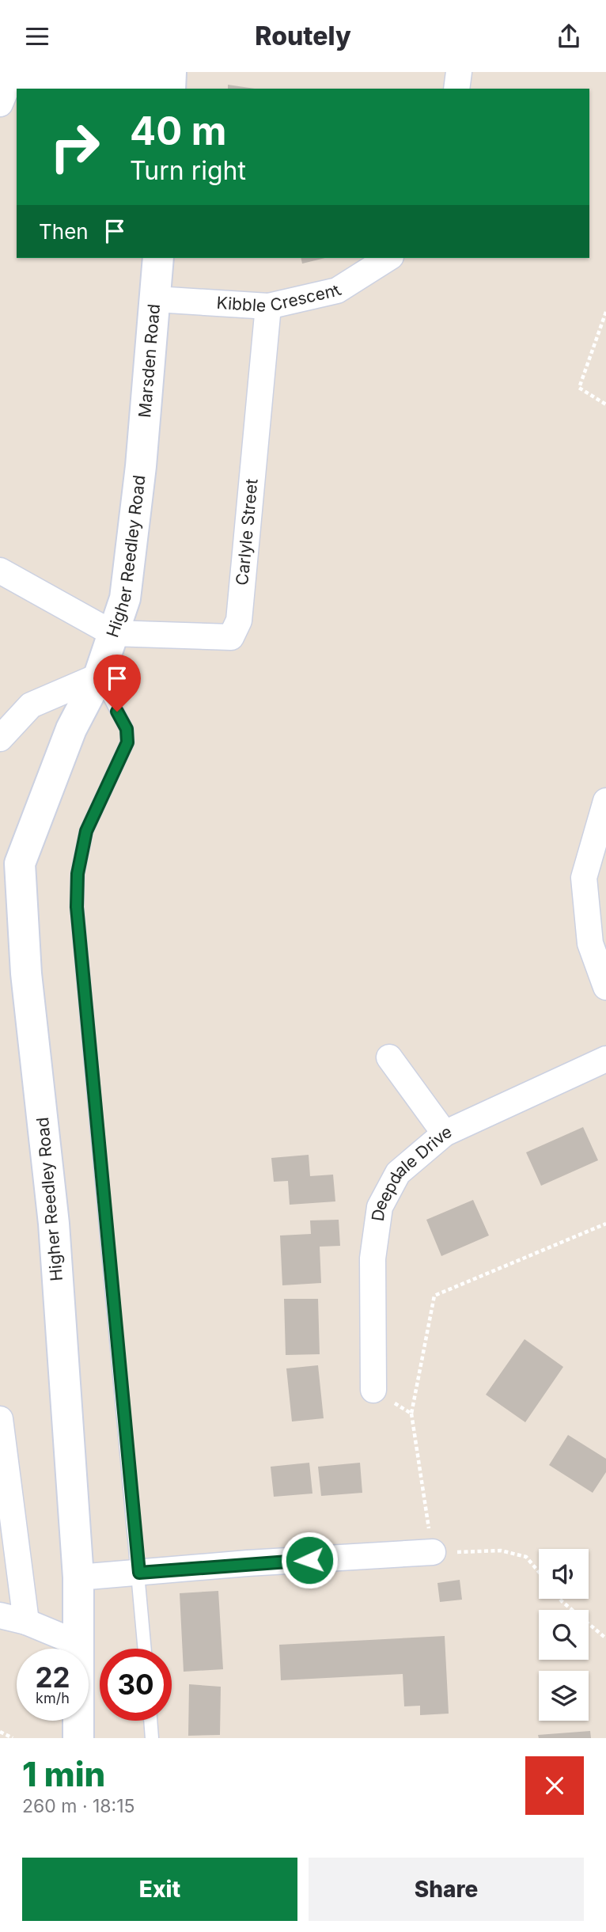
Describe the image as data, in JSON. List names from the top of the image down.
{
  "streets": {
    "street": [
      "Kibble Crescent",
      "Marsden Road",
      "Carlyle Street",
      "Higher Reedley Road",
      "Deepdale Drive"
    ]
  },
  "crossings": [
    ["Kibble Crescent", "Marsden Road"],
    ["Kibble Crescent", "Carlyle Street"],
    ["Marsden Road", "Higher Reedley Road"],
    ["Carlyle Street", "Higher Reedley Road"]
  ],
  "page": {
    "header": "Routely",
    "turn": ["40 m", "Turn right"],
    "then": "Then",
    "speed": "22 km/h",
    "limit": "30",
    "heading": ["1 min", "260 m · 18:15"],
    "buttons": ["Exit", "Share"]
  }
}
